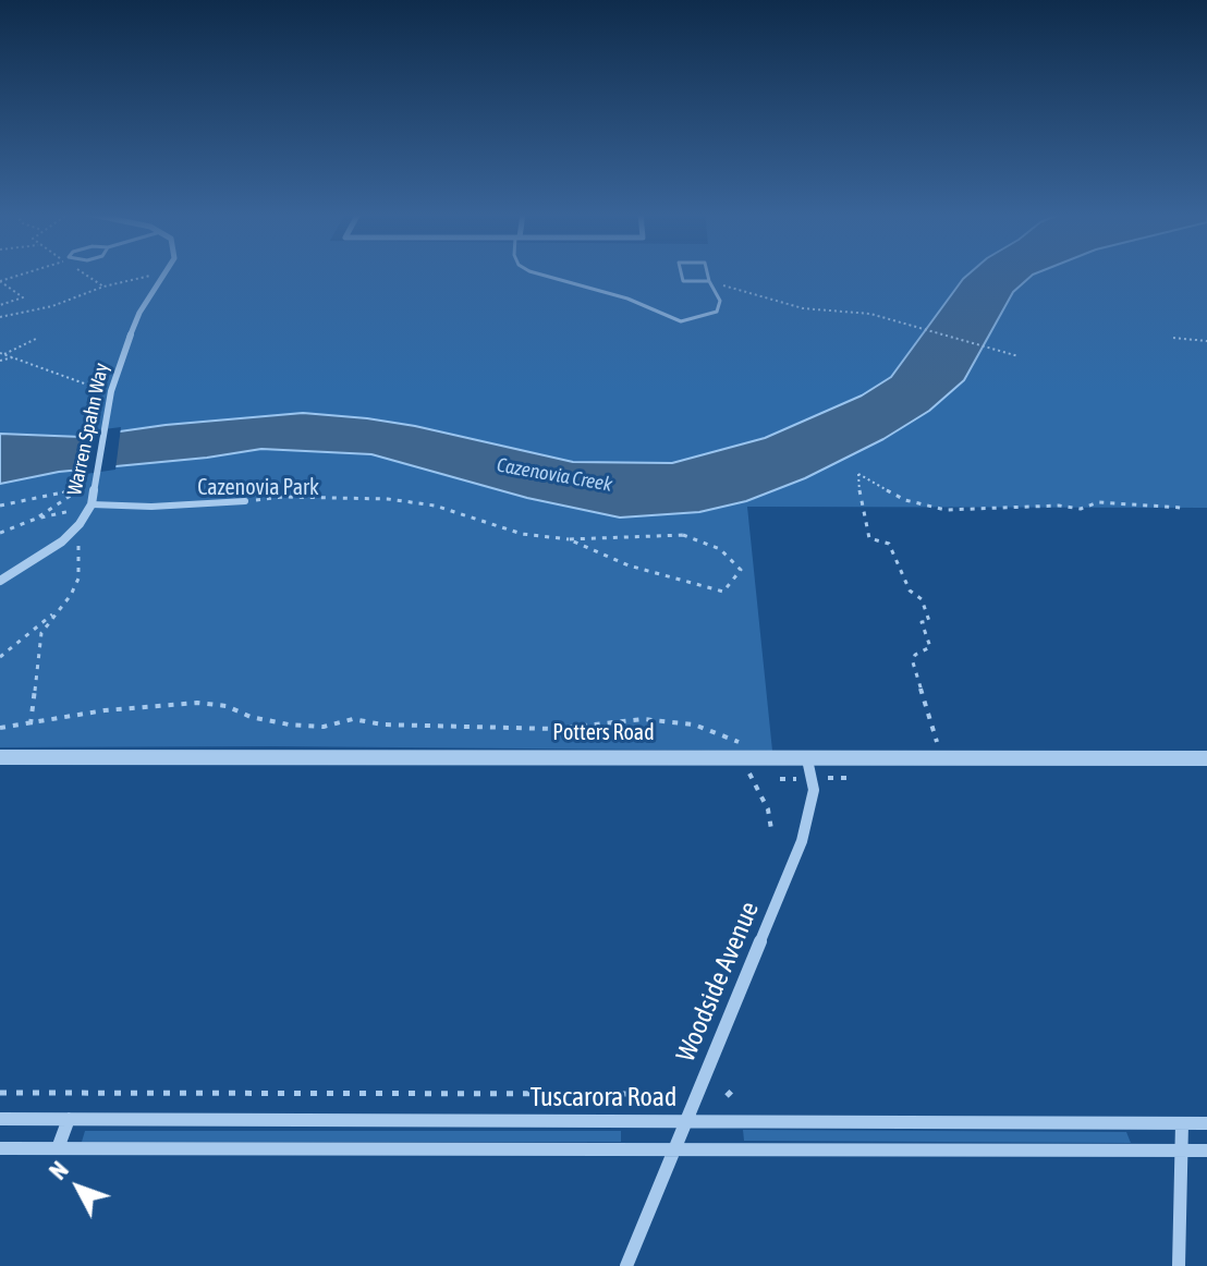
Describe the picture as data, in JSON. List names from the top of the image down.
{
  "streets": {
    "street": [
      "Warren Spahn Way",
      "Potters Road",
      "Woodside Avenue",
      "Tuscarora Road"
    ]
  },
  "crossings": [
    ["Potters Road", "Woodside Avenue"],
    ["Woodside Avenue", "Tuscarora Road"]
  ],
  "water": ["Cazenovia Creek"],
  "parks": ["Cazenovia Park"],
  "north": "top left"
}
